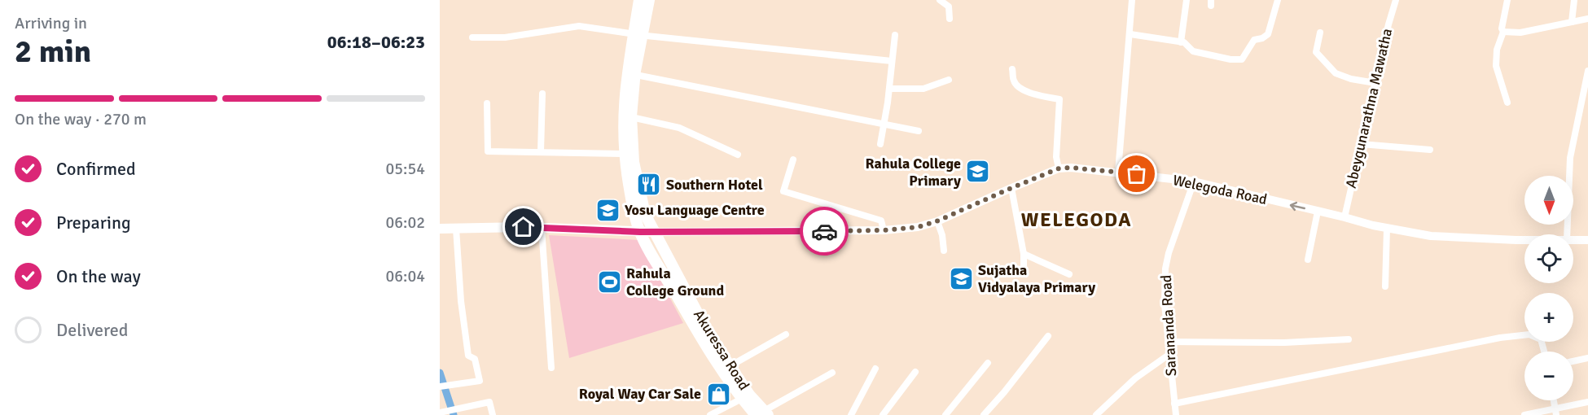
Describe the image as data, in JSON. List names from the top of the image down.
{
  "streets": {
    "highway": ["Akuressa Road"],
    "street": ["Abeygunarathna Mawatha", "Welegoda Road", "Sarananda Road"]
  },
  "crossings": [
    ["Abeygunarathna Mawatha", "Welegoda Road"],
    ["Welegoda Road", "Sarananda Road"],
    ["Welegoda Road", "Akuressa Road"]
  ],
  "districts": ["WELEGODA"],
  "places": {
    "school or university": ["Rahula College Primary", "Yosu Language Centre", "Sujatha Vidyalaya Primary"],
    "restaurant": ["Southern Hotel"],
    "sports": ["Rahula College Ground"],
    "shop": ["Royal Way Car Sale"]
  },
  "north": "bottom",
  "page": {
    "heading": ["2 min", "Arriving in", "06:18–06:23"],
    "bar": "On the way · 270 m",
    "list": [
      ["Confirmed", "05:54"],
      ["Preparing", "06:02"],
      ["On the way", "06:04"],
      "Delivered"
    ],
    "map_buttons": ["+", "−"]
  }
}
